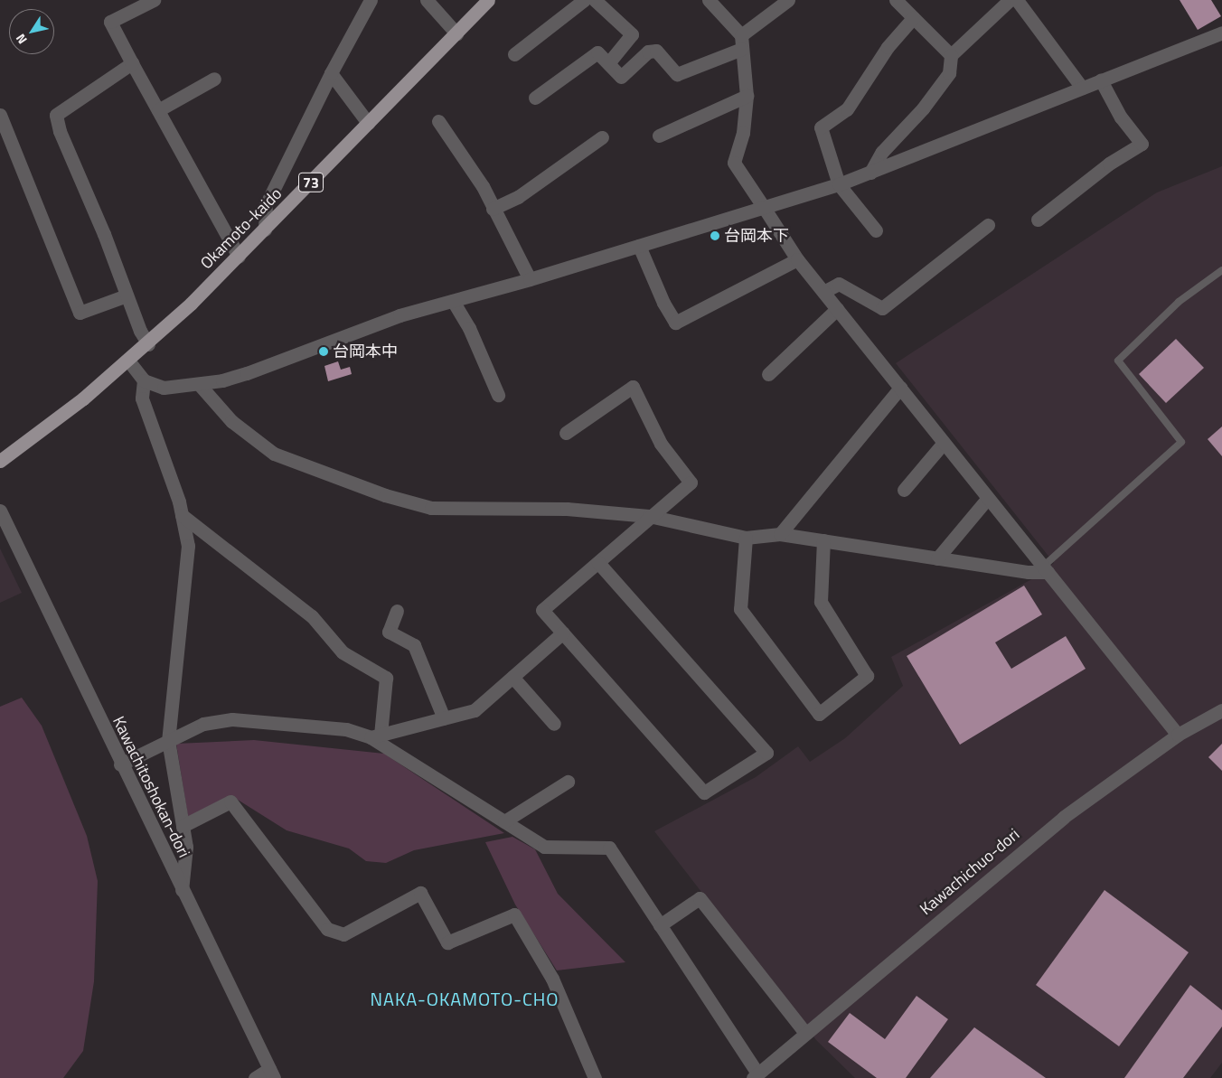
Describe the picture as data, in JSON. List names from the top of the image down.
{
  "streets": {
    "main road": ["73", "Okamoto-kaido"],
    "street": ["Kawachitoshokan-dori", "Kawachichuo-dori"]
  },
  "districts": ["NAKA-OKAMOTO-CHO"],
  "places": ["台岡本下", "台岡本中"],
  "north": "bottom left"
}
